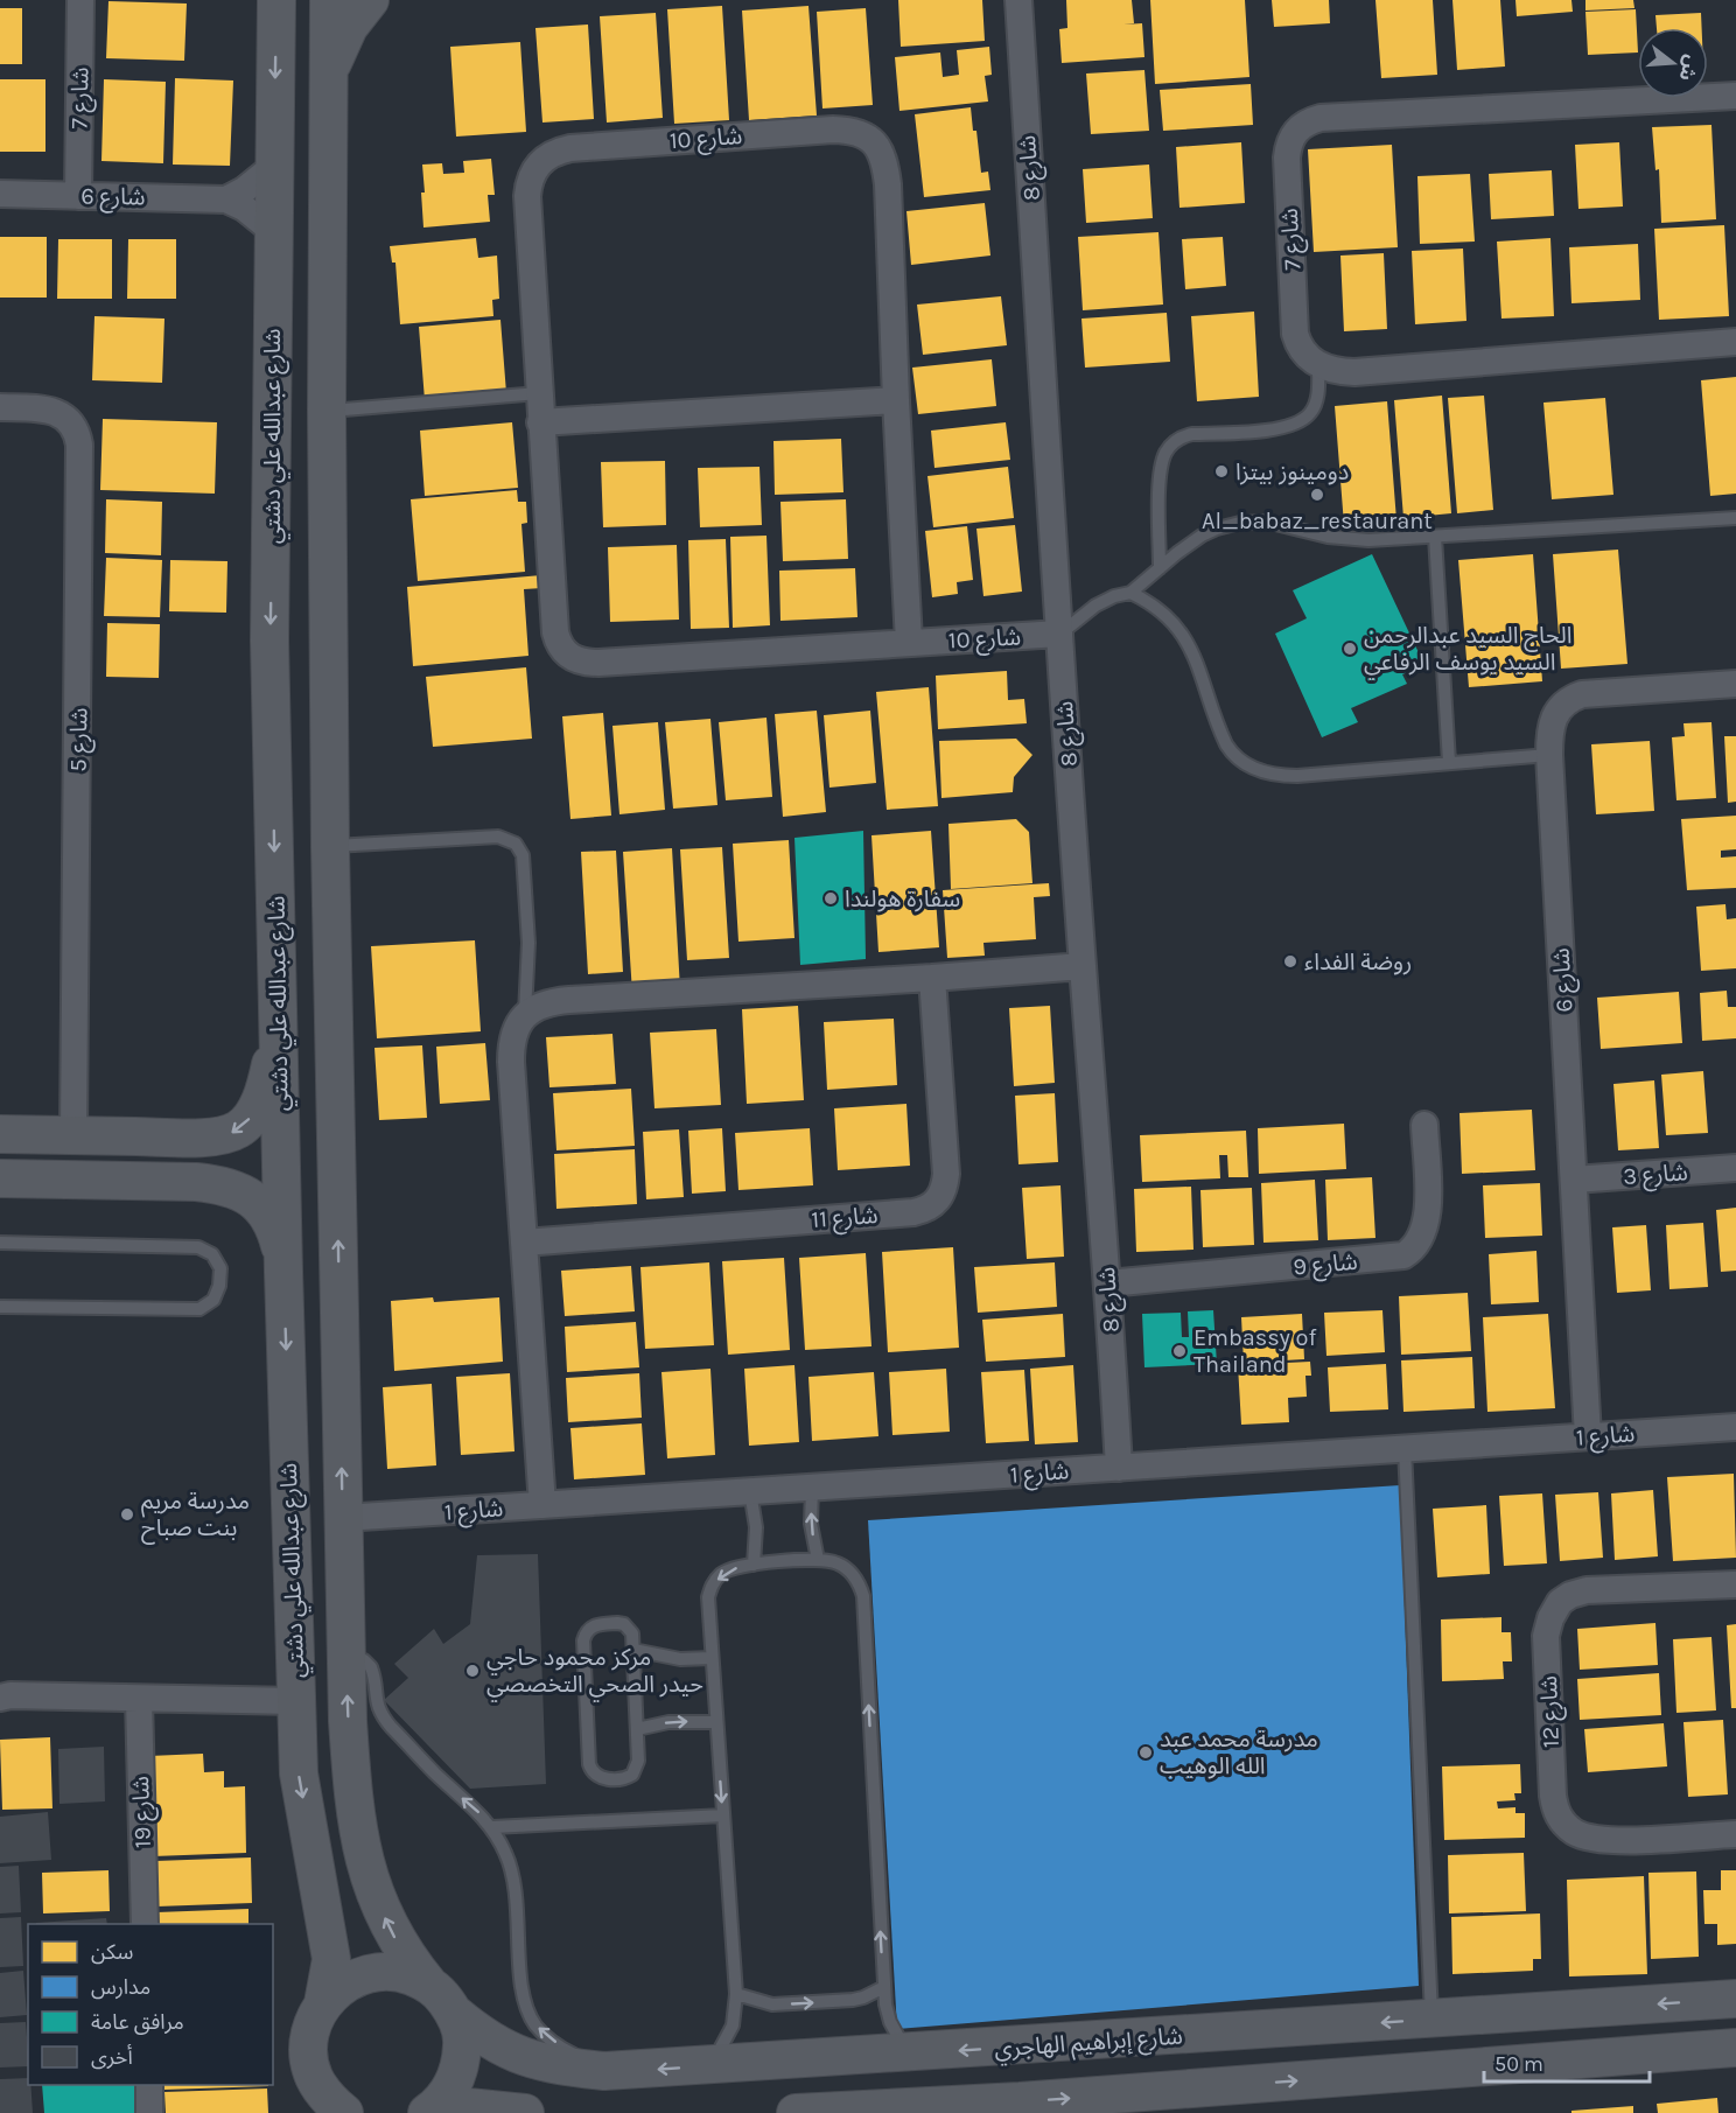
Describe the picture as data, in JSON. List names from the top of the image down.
{
  "streets": {
    "main road": ["شارع عبدالله علي دشتي", "شارع إبراهيم الهاجري"],
    "street": [
      "شارع 7",
      "شارع 10",
      "شارع 8",
      "شارع 6",
      "شارع 5",
      "شارع 3",
      "شارع 11",
      "شارع 9",
      "شارع 1",
      "شارع 12",
      "شارع 19"
    ]
  },
  "crossings": [
    ["شارع 7", "شارع 6"],
    ["شارع 10", "شارع 8"],
    ["شارع 8", "شارع 9"],
    ["شارع 8", "شارع 1"],
    ["شارع 6", "شارع عبدالله علي دشتي"],
    ["شارع 6", "شارع 3"],
    ["شارع 6", "شارع 1"]
  ],
  "places": [
    "دومينوز بيتزا",
    "Al_babaz_restaurant",
    "الحاج السيد عبدالرحمن السيد يوسف الرفاعي",
    "سفارة هولندا",
    "روضة الفداء",
    "Embassy of Thailand",
    "مدرسة مريم بنت صباح",
    "مركز محمود حاجي حيدر الصحي التخصصي",
    "مدرسة محمد عبد الله الوهيب"
  ],
  "legend": [
    "سكن",
    "مدارس",
    "مرافق عامة",
    "أخرى"
  ],
  "scale_bar": "50 m",
  "north": "right"
}
